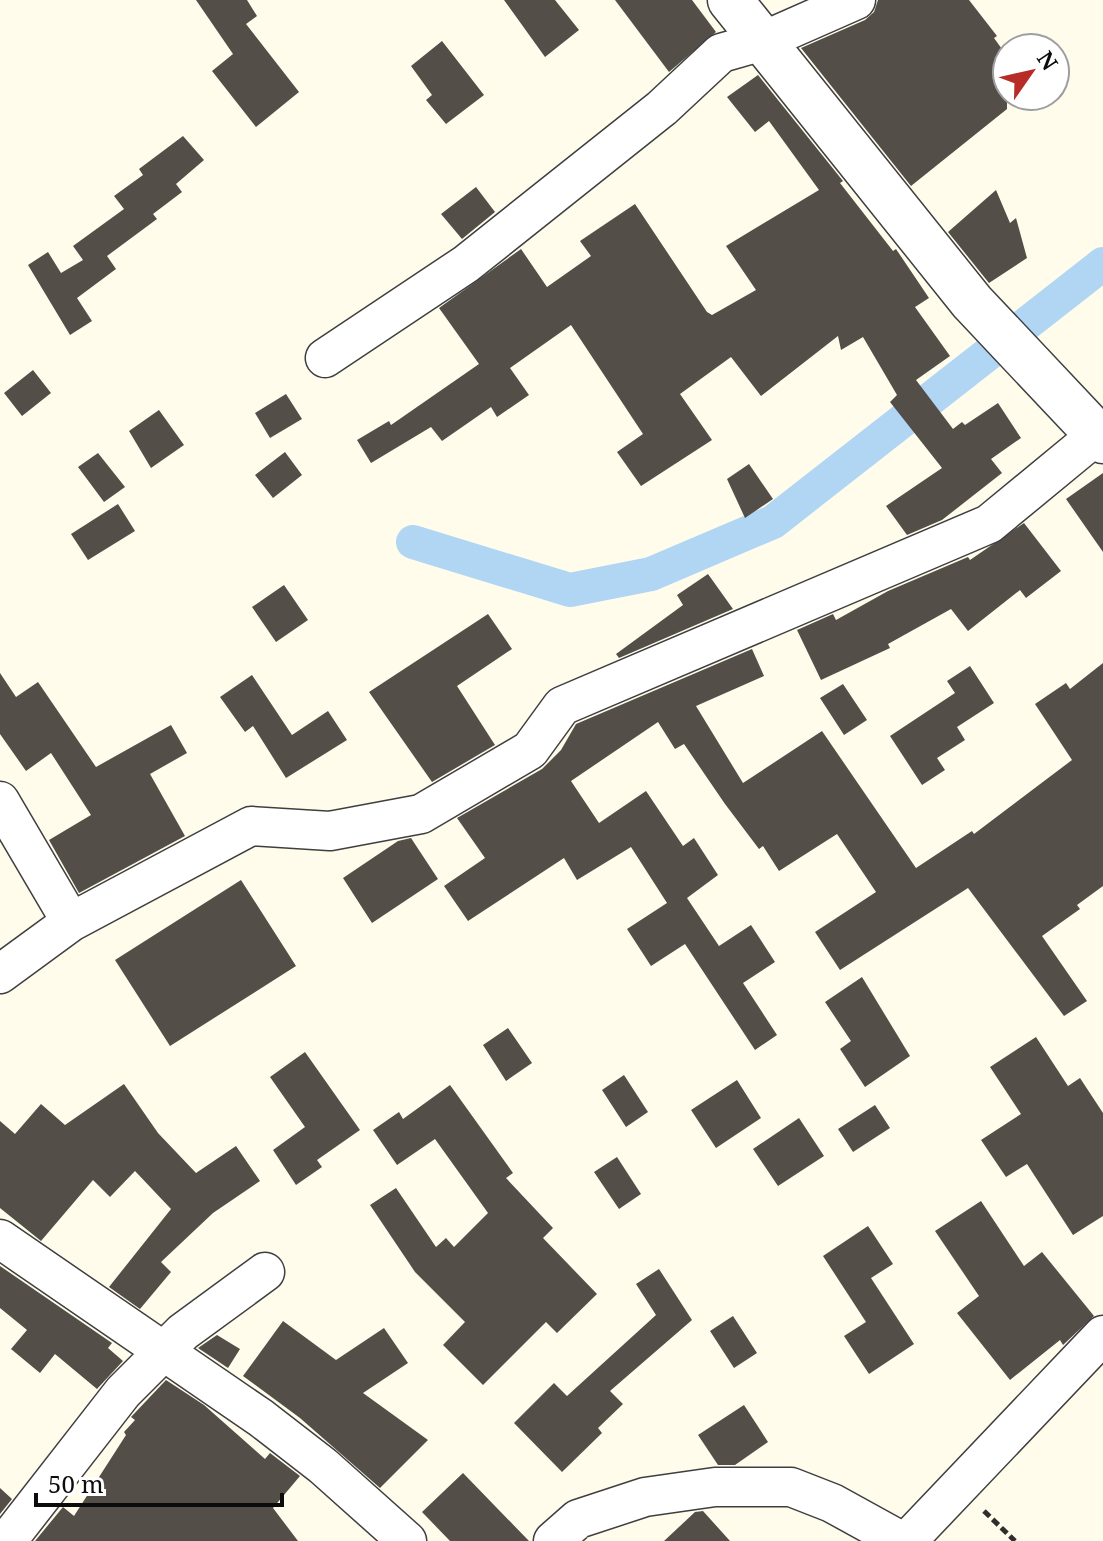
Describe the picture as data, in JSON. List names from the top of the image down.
{
  "scale_bar": "50 m",
  "north": "top right"
}
